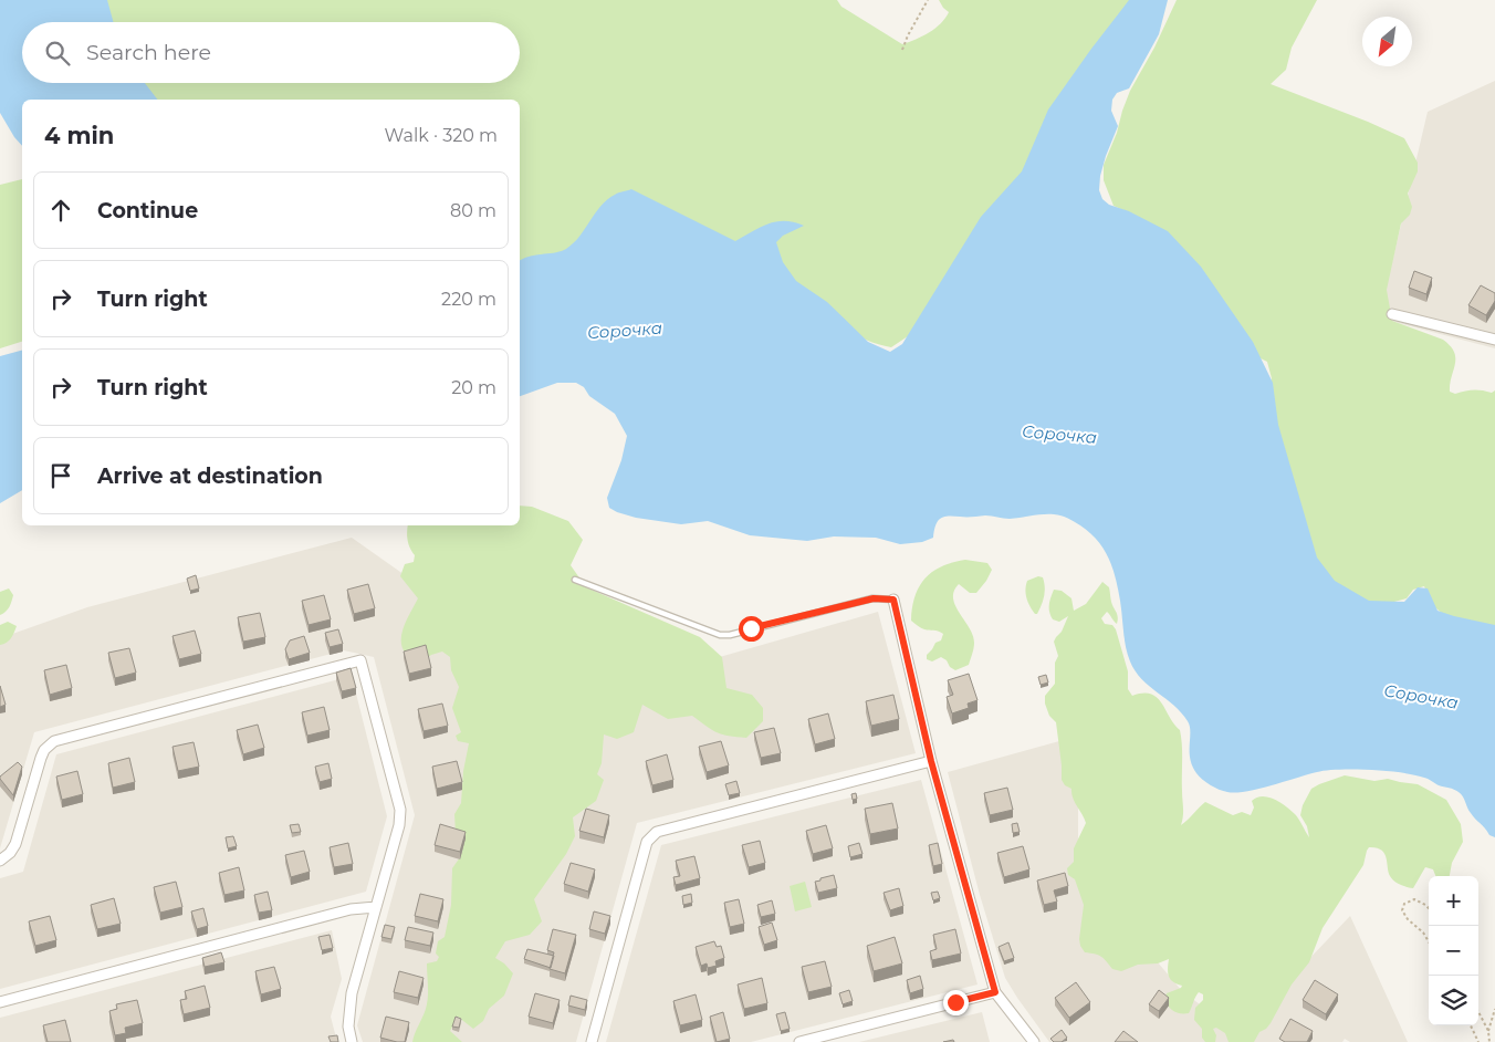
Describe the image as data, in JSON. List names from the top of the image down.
{
  "water": ["Сорочка"],
  "north": "bottom left",
  "page": {
    "search": "Search here",
    "heading": ["4 min", "Walk · 320 m"],
    "list": [
      ["Continue", "80 m"],
      ["Turn right", "220 m"],
      ["Turn right", "20 m"],
      "Arrive at destination"
    ],
    "map_buttons": ["+", "−"]
  }
}
